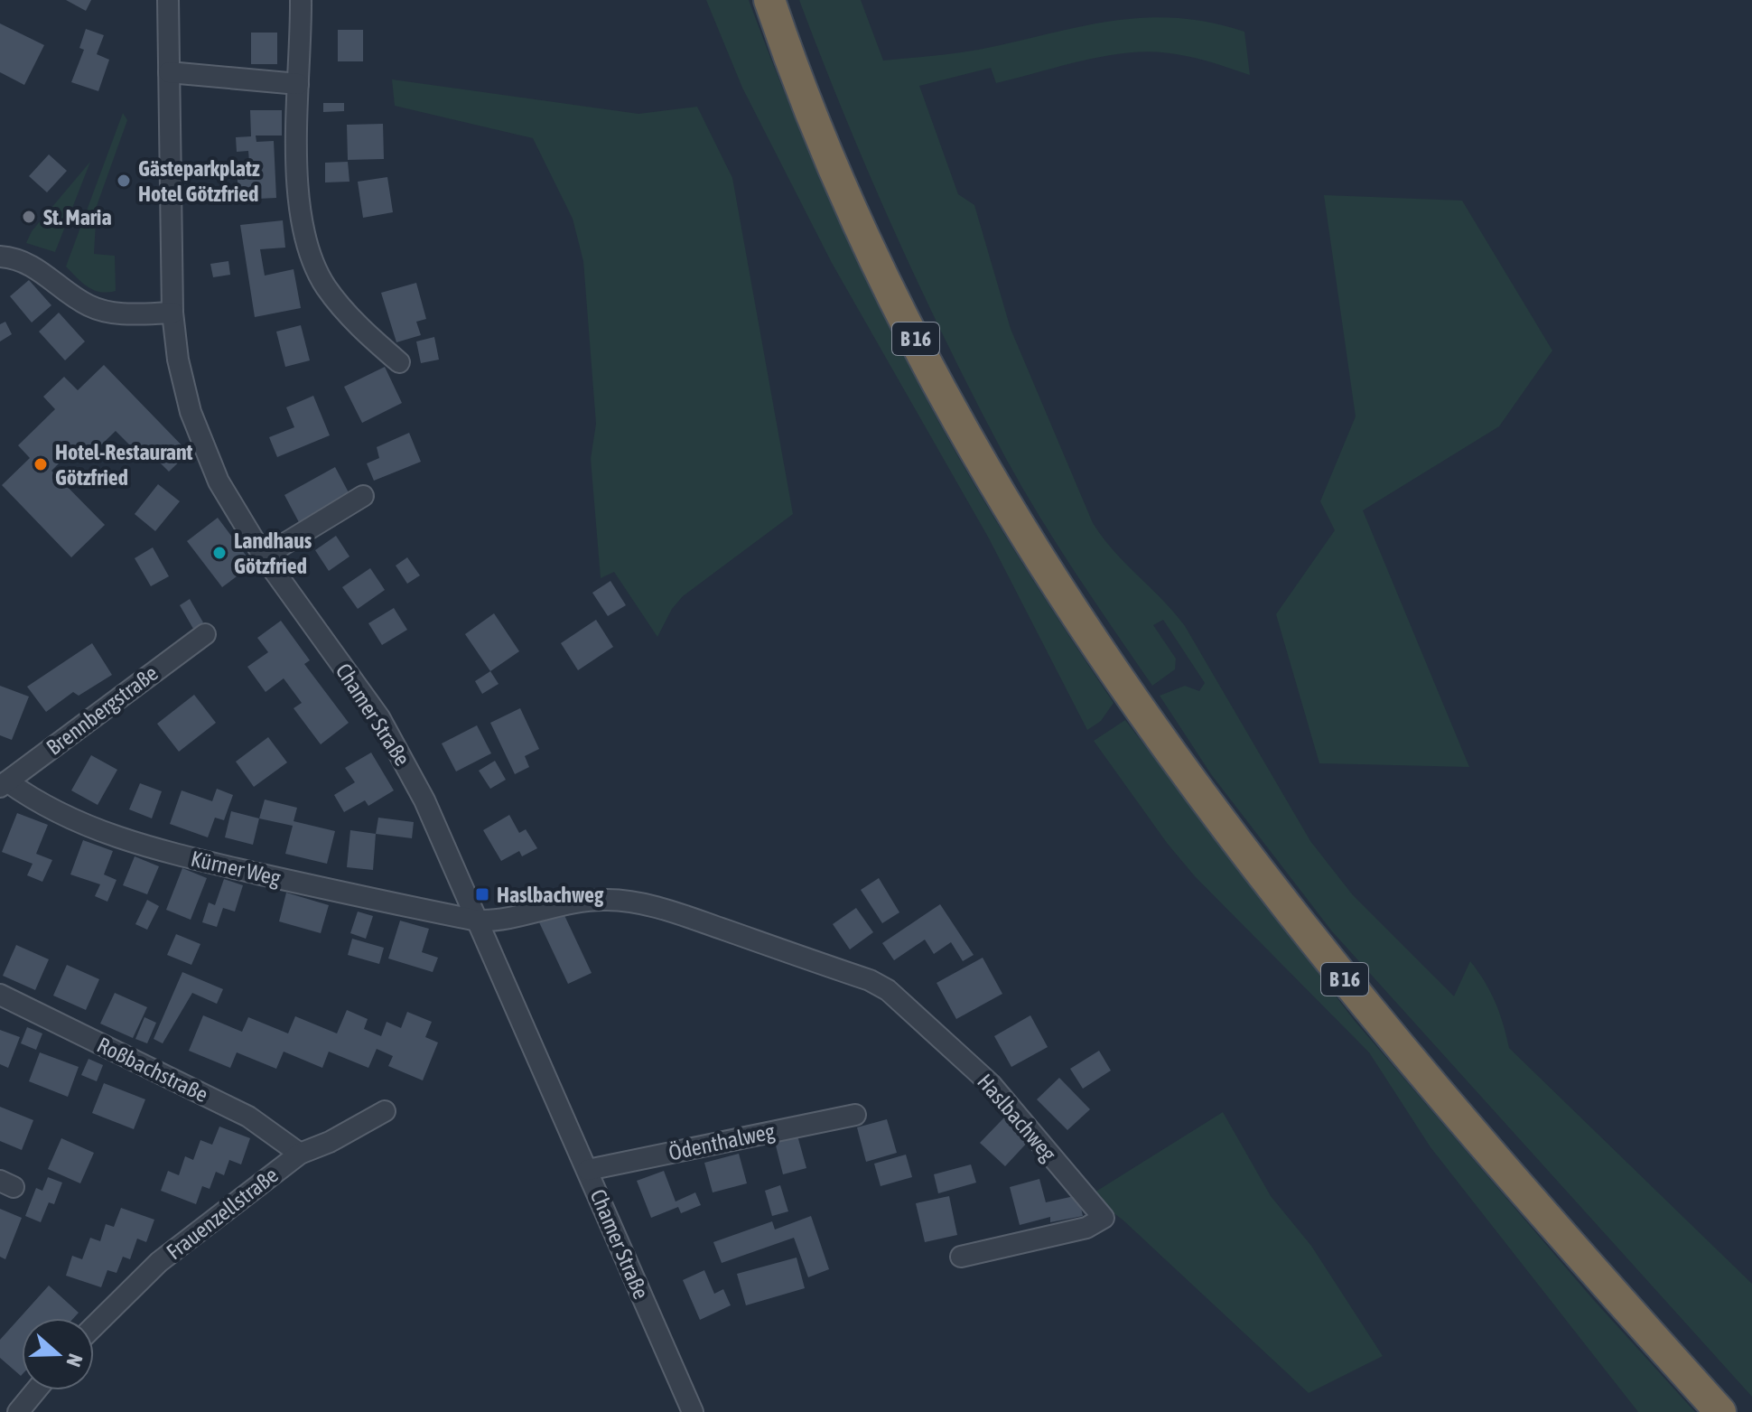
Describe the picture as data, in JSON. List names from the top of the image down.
{
  "streets": {
    "highway": ["B 16"],
    "street": [
      "Brennbergstraße",
      "Chamer Straße",
      "Kürner Weg",
      "Roßbachstraße",
      "Haslbachweg",
      "Ödenthalweg",
      "Frauenzellstraße"
    ]
  },
  "crossings": [
    ["Brennbergstraße", "Kürner Weg"],
    ["Chamer Straße", "Kürner Weg"],
    ["Chamer Straße", "Haslbachweg"],
    ["Chamer Straße", "Ödenthalweg"],
    ["Kürner Weg", "Haslbachweg"],
    ["Roßbachstraße", "Frauenzellstraße"]
  ],
  "places": {
    "other": [
      "Gästeparkplatz Hotel Götzfried",
      "St. Maria",
      "Hotel-Restaurant Götzfried",
      "Landhaus Götzfried"
    ],
    "transit": ["Haslbachweg"]
  },
  "north": "right"
}
